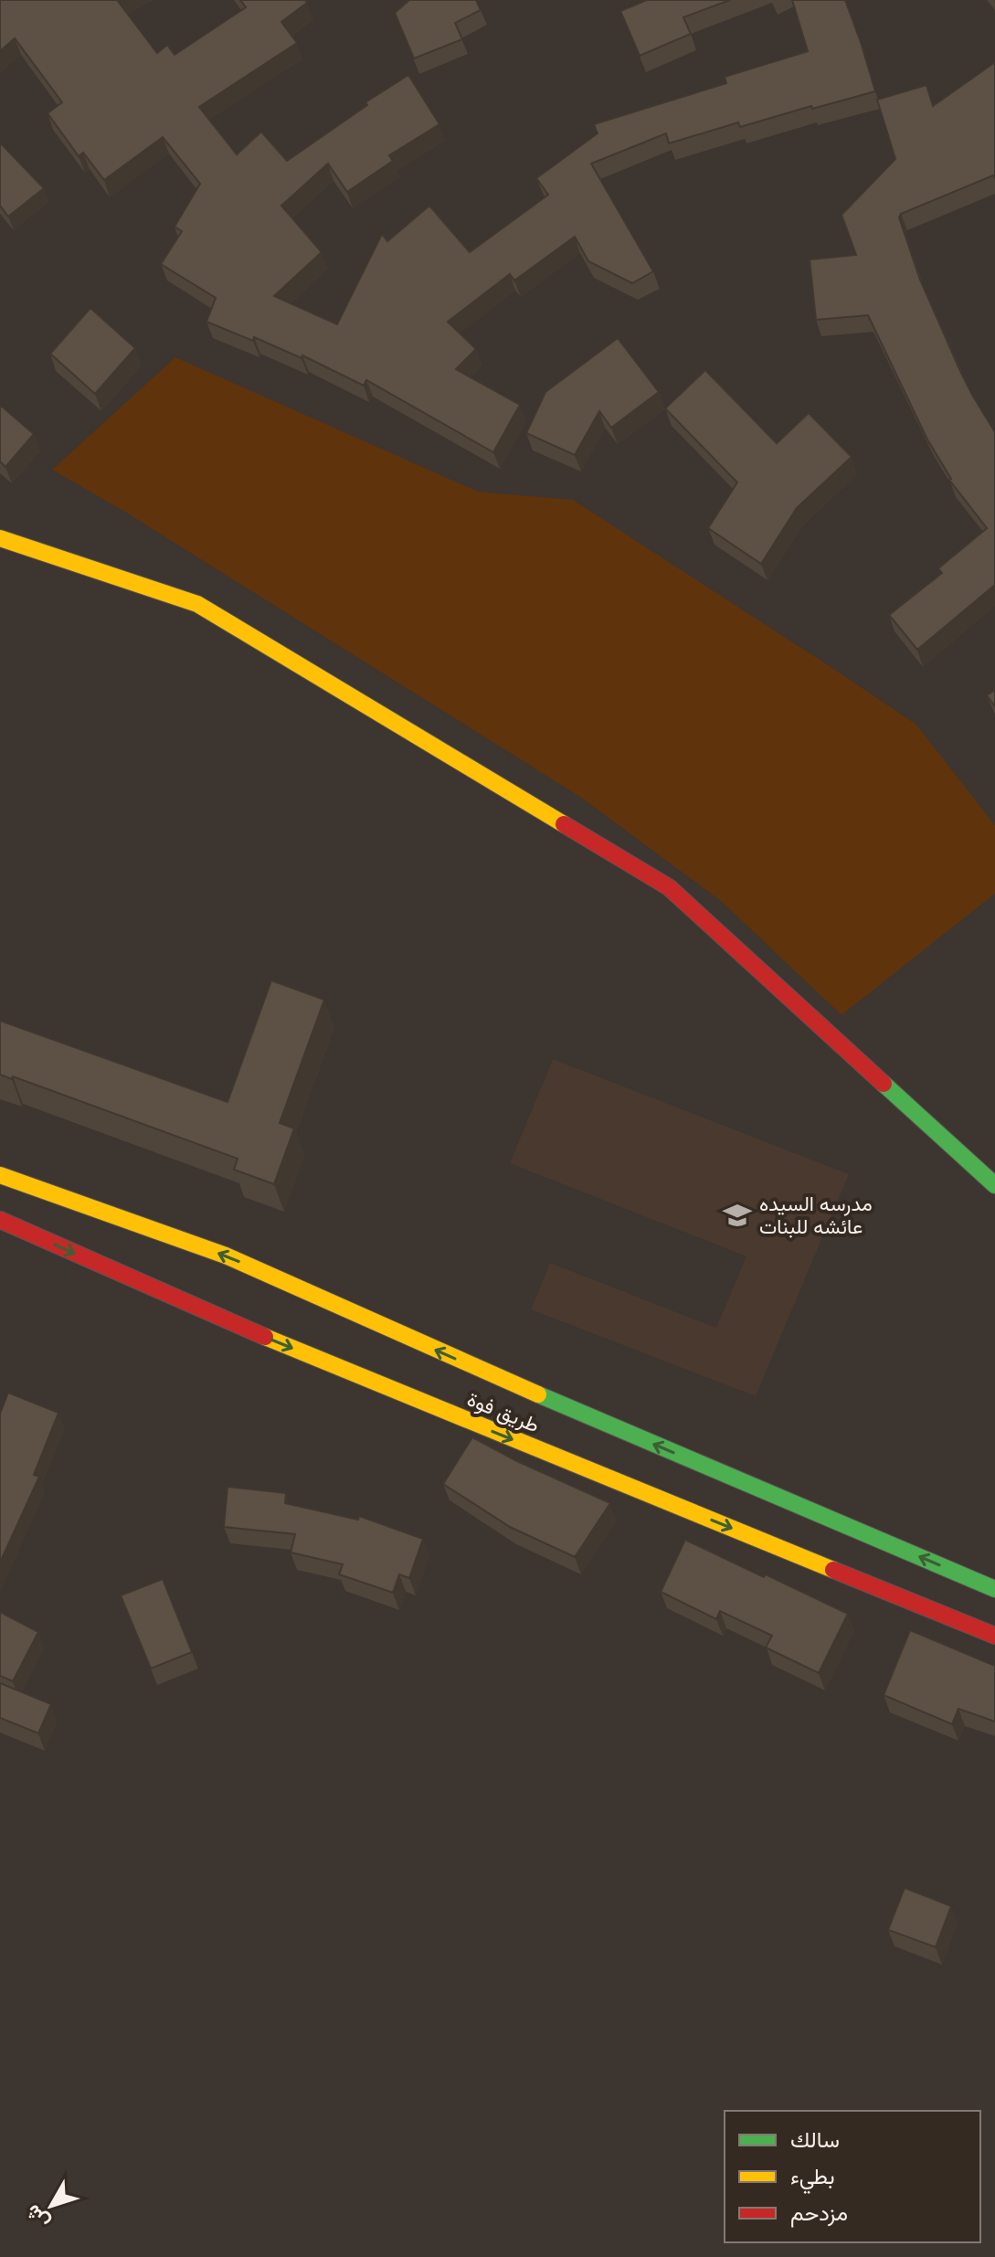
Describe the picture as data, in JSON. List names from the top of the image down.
{
  "streets": {
    "main road": ["طريق فوة"]
  },
  "places": {
    "school or university": ["مدرسه السيده عائشه للبنات"]
  },
  "legend": ["سالك", "بطيء", "مزدحم"],
  "north": "bottom left"
}
